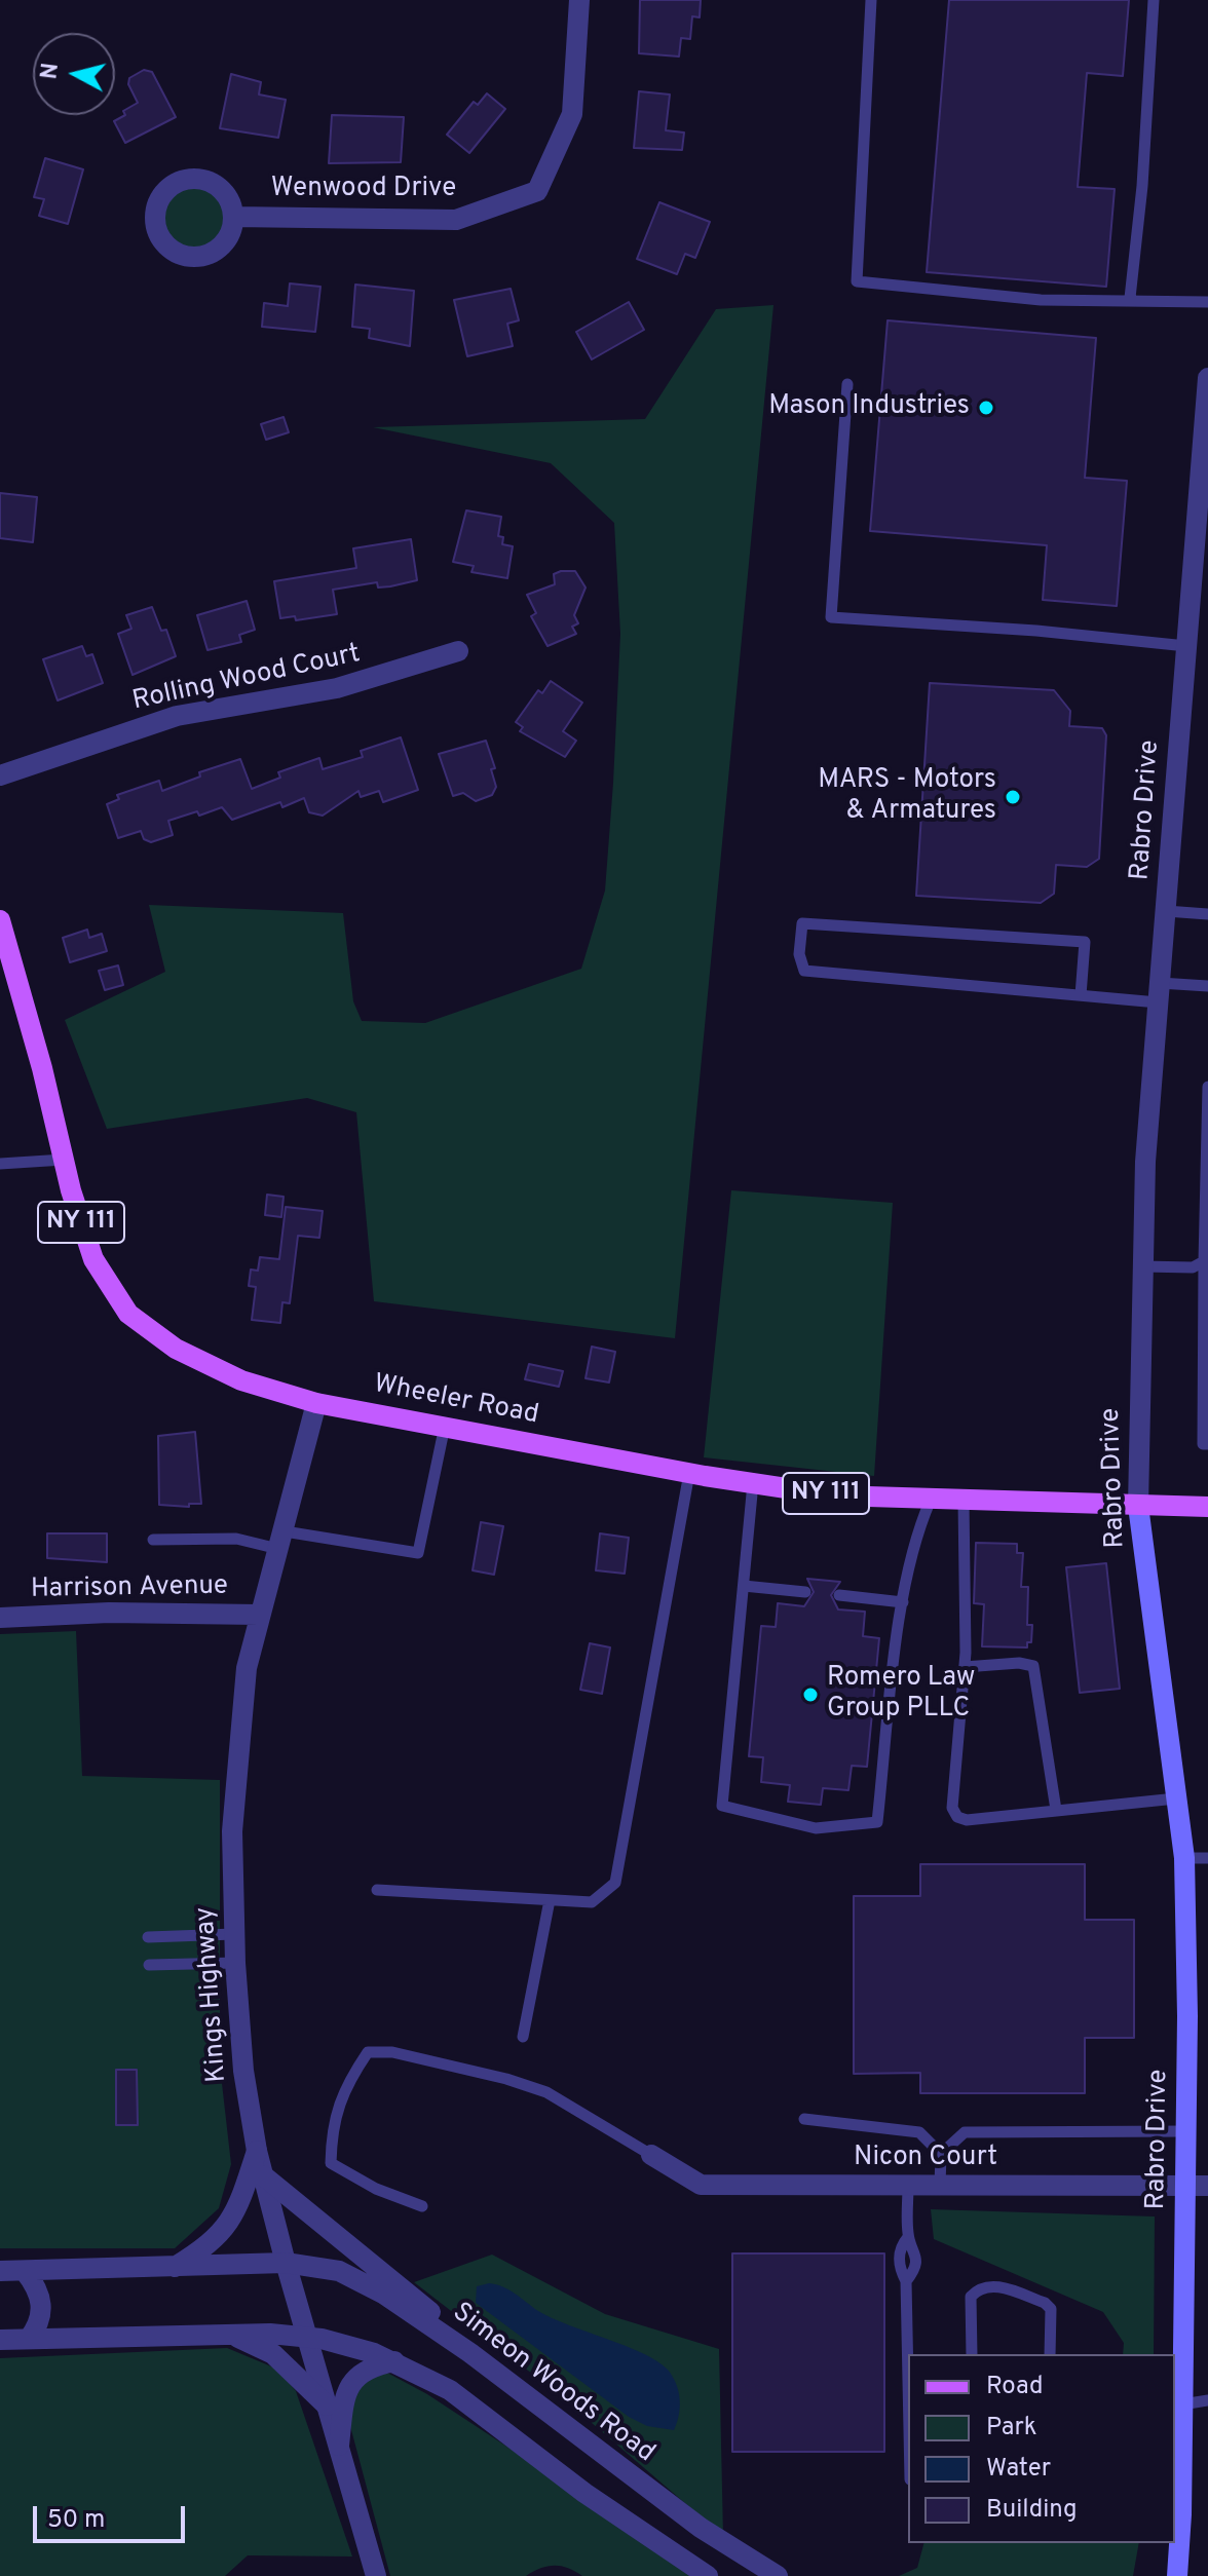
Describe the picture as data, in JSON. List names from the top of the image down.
{
  "streets": {
    "main road": ["Rabro Drive", "NY 111", "Wheeler Road"],
    "street": [
      "Wenwood Drive",
      "Rolling Wood Court",
      "Harrison Avenue",
      "Kings Highway",
      "Nicon Court",
      "Simeon Woods Road"
    ]
  },
  "crossings": [
    ["Rabro Drive", "Wheeler Road"],
    ["Rabro Drive", "Nicon Court"],
    ["Wheeler Road", "Kings Highway"],
    ["Harrison Avenue", "Kings Highway"],
    ["Kings Highway", "Simeon Woods Road"]
  ],
  "places": ["Mason Industries", "MARS - Motors & Armatures", "Romero Law Group PLLC"],
  "legend": [
    "Road",
    "Park",
    "Water",
    "Building"
  ],
  "scale_bar": "50 m",
  "north": "left"
}
